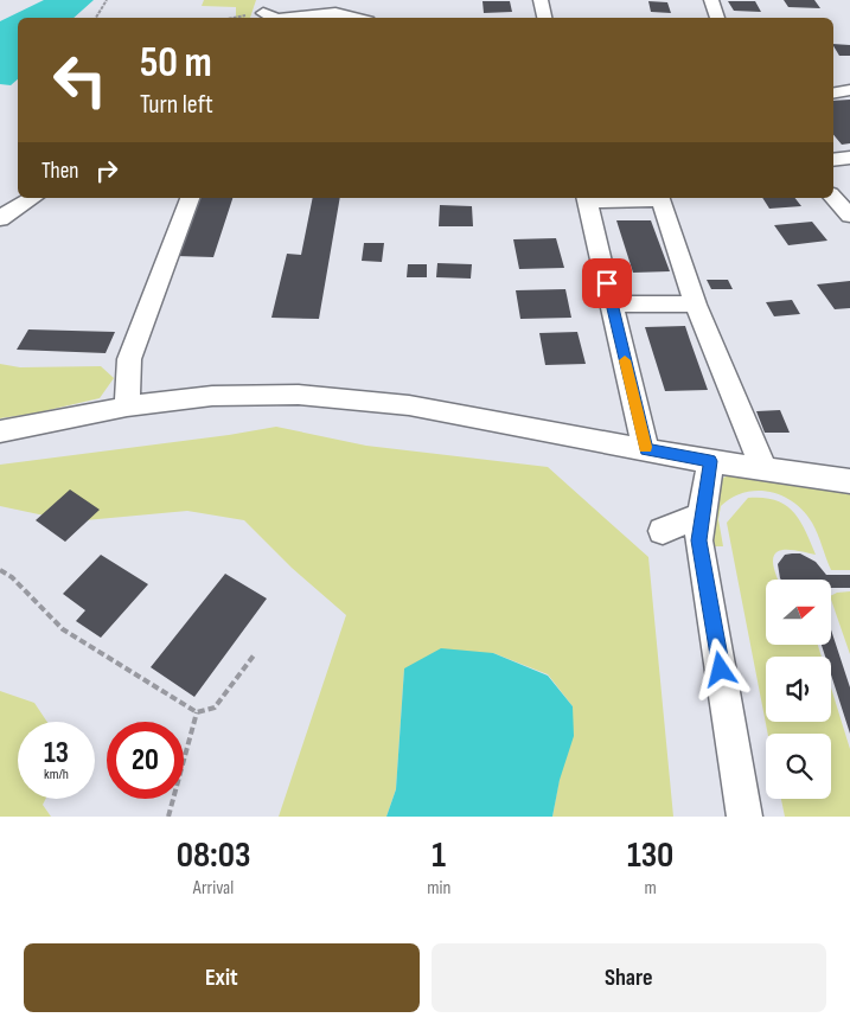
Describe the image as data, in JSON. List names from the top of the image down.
{
  "north": "right",
  "page": {
    "turn": ["50 m", "Turn left"],
    "then": "Then",
    "speed": "13 km/h",
    "limit": "20",
    "eta": [
      "08:03",
      "Arrival",
      "1",
      "min",
      "130",
      "m"
    ],
    "buttons": ["Exit", "Share"]
  }
}
